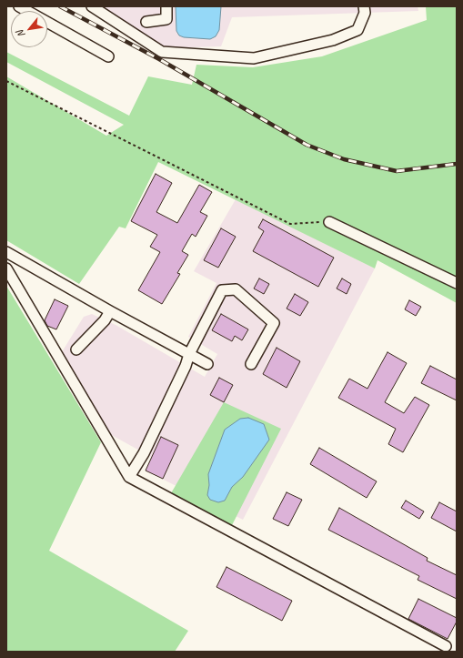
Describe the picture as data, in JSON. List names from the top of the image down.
{
  "north": "bottom left"
}
